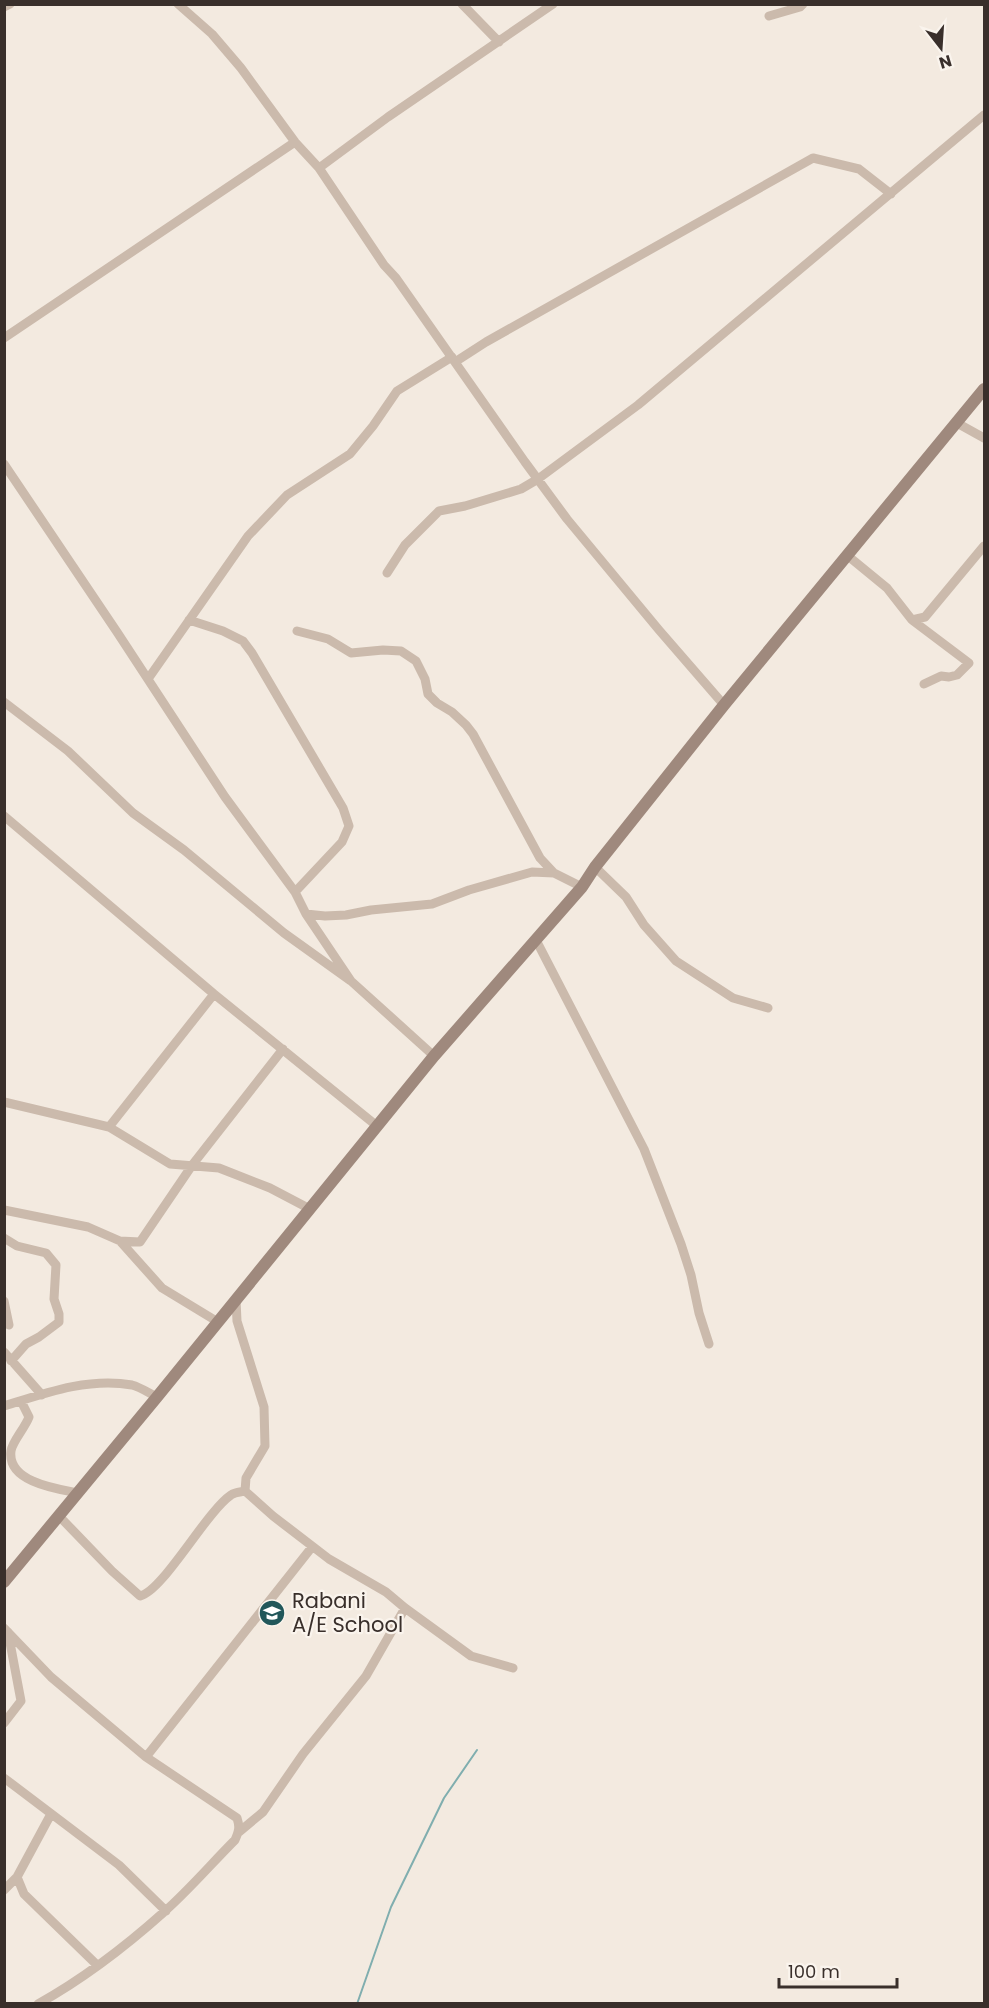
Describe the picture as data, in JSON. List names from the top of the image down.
{
  "places": {
    "school or university": ["Rabani A/E School"]
  },
  "scale_bar": "100 m",
  "north": "bottom"
}
